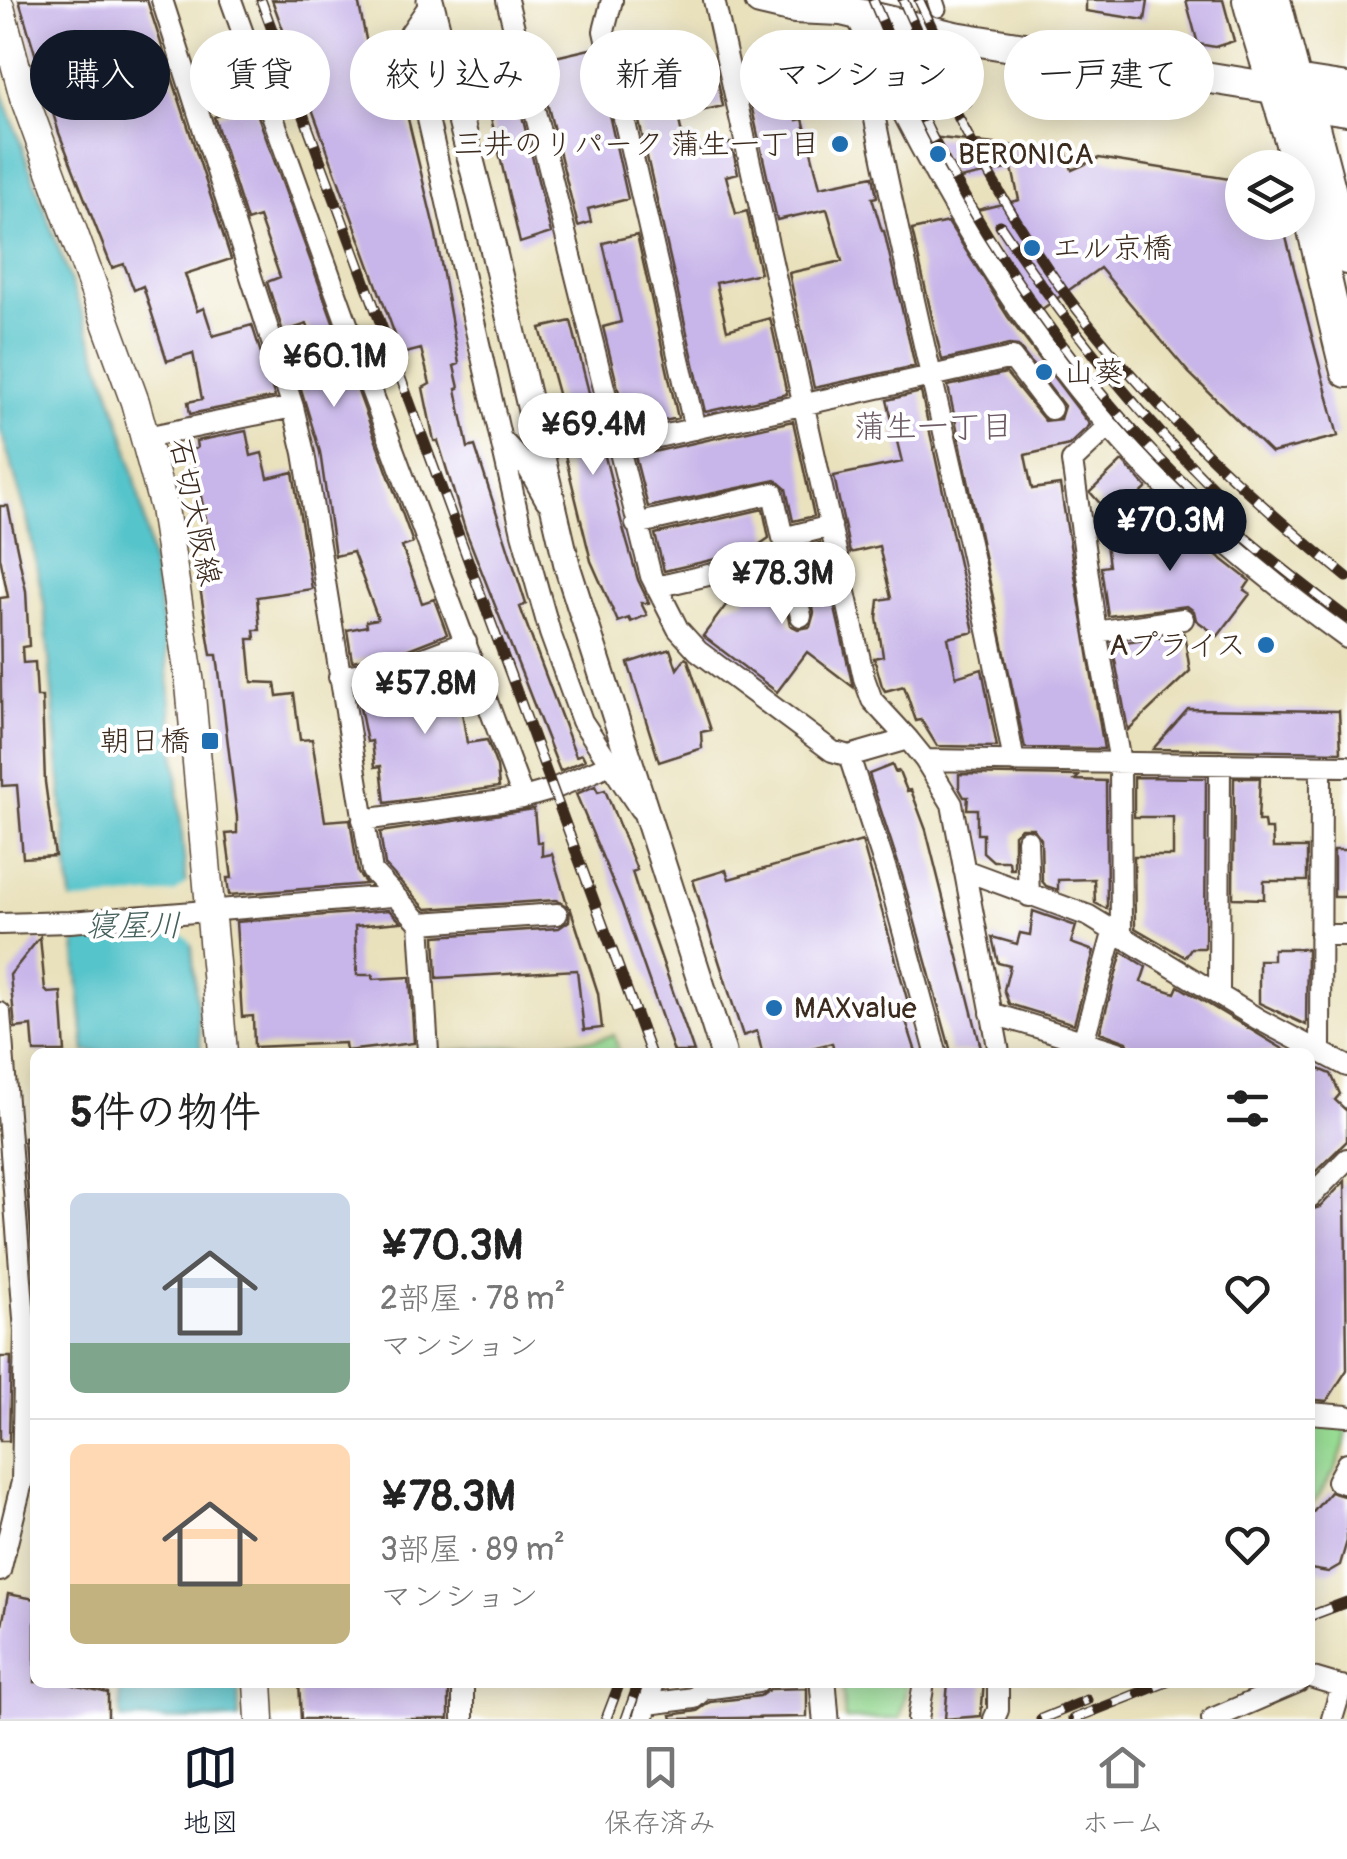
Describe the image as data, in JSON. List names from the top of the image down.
{
  "streets": {
    "main road": ["石切大阪線"]
  },
  "districts": ["蒲生一丁目"],
  "water": ["寝屋川"],
  "places": {
    "other": [
      "三井のリパーク 蒲生一丁目",
      "BERONICA",
      "エル京橋",
      "山葵",
      "Aプライス",
      "MAXvalue"
    ],
    "transit": ["朝日橋"]
  },
  "page": {
    "chip": [
      "購入",
      "賃貸",
      "絞り込み",
      "新着",
      "マンション",
      "一戸建て"
    ],
    "price": [
      "¥60.1M",
      "¥69.4M",
      "¥70.3M",
      "¥78.3M",
      "¥57.8M"
    ],
    "heading": "5件の物件",
    "list": [
      {
        "name": "¥70.3M",
        "note": "2部屋 · 78 m² · マンション"
      },
      {
        "name": "¥78.3M",
        "note": "3部屋 · 89 m² · マンション"
      }
    ],
    "tabs": ["地図", "保存済み", "ホーム"]
  }
}
